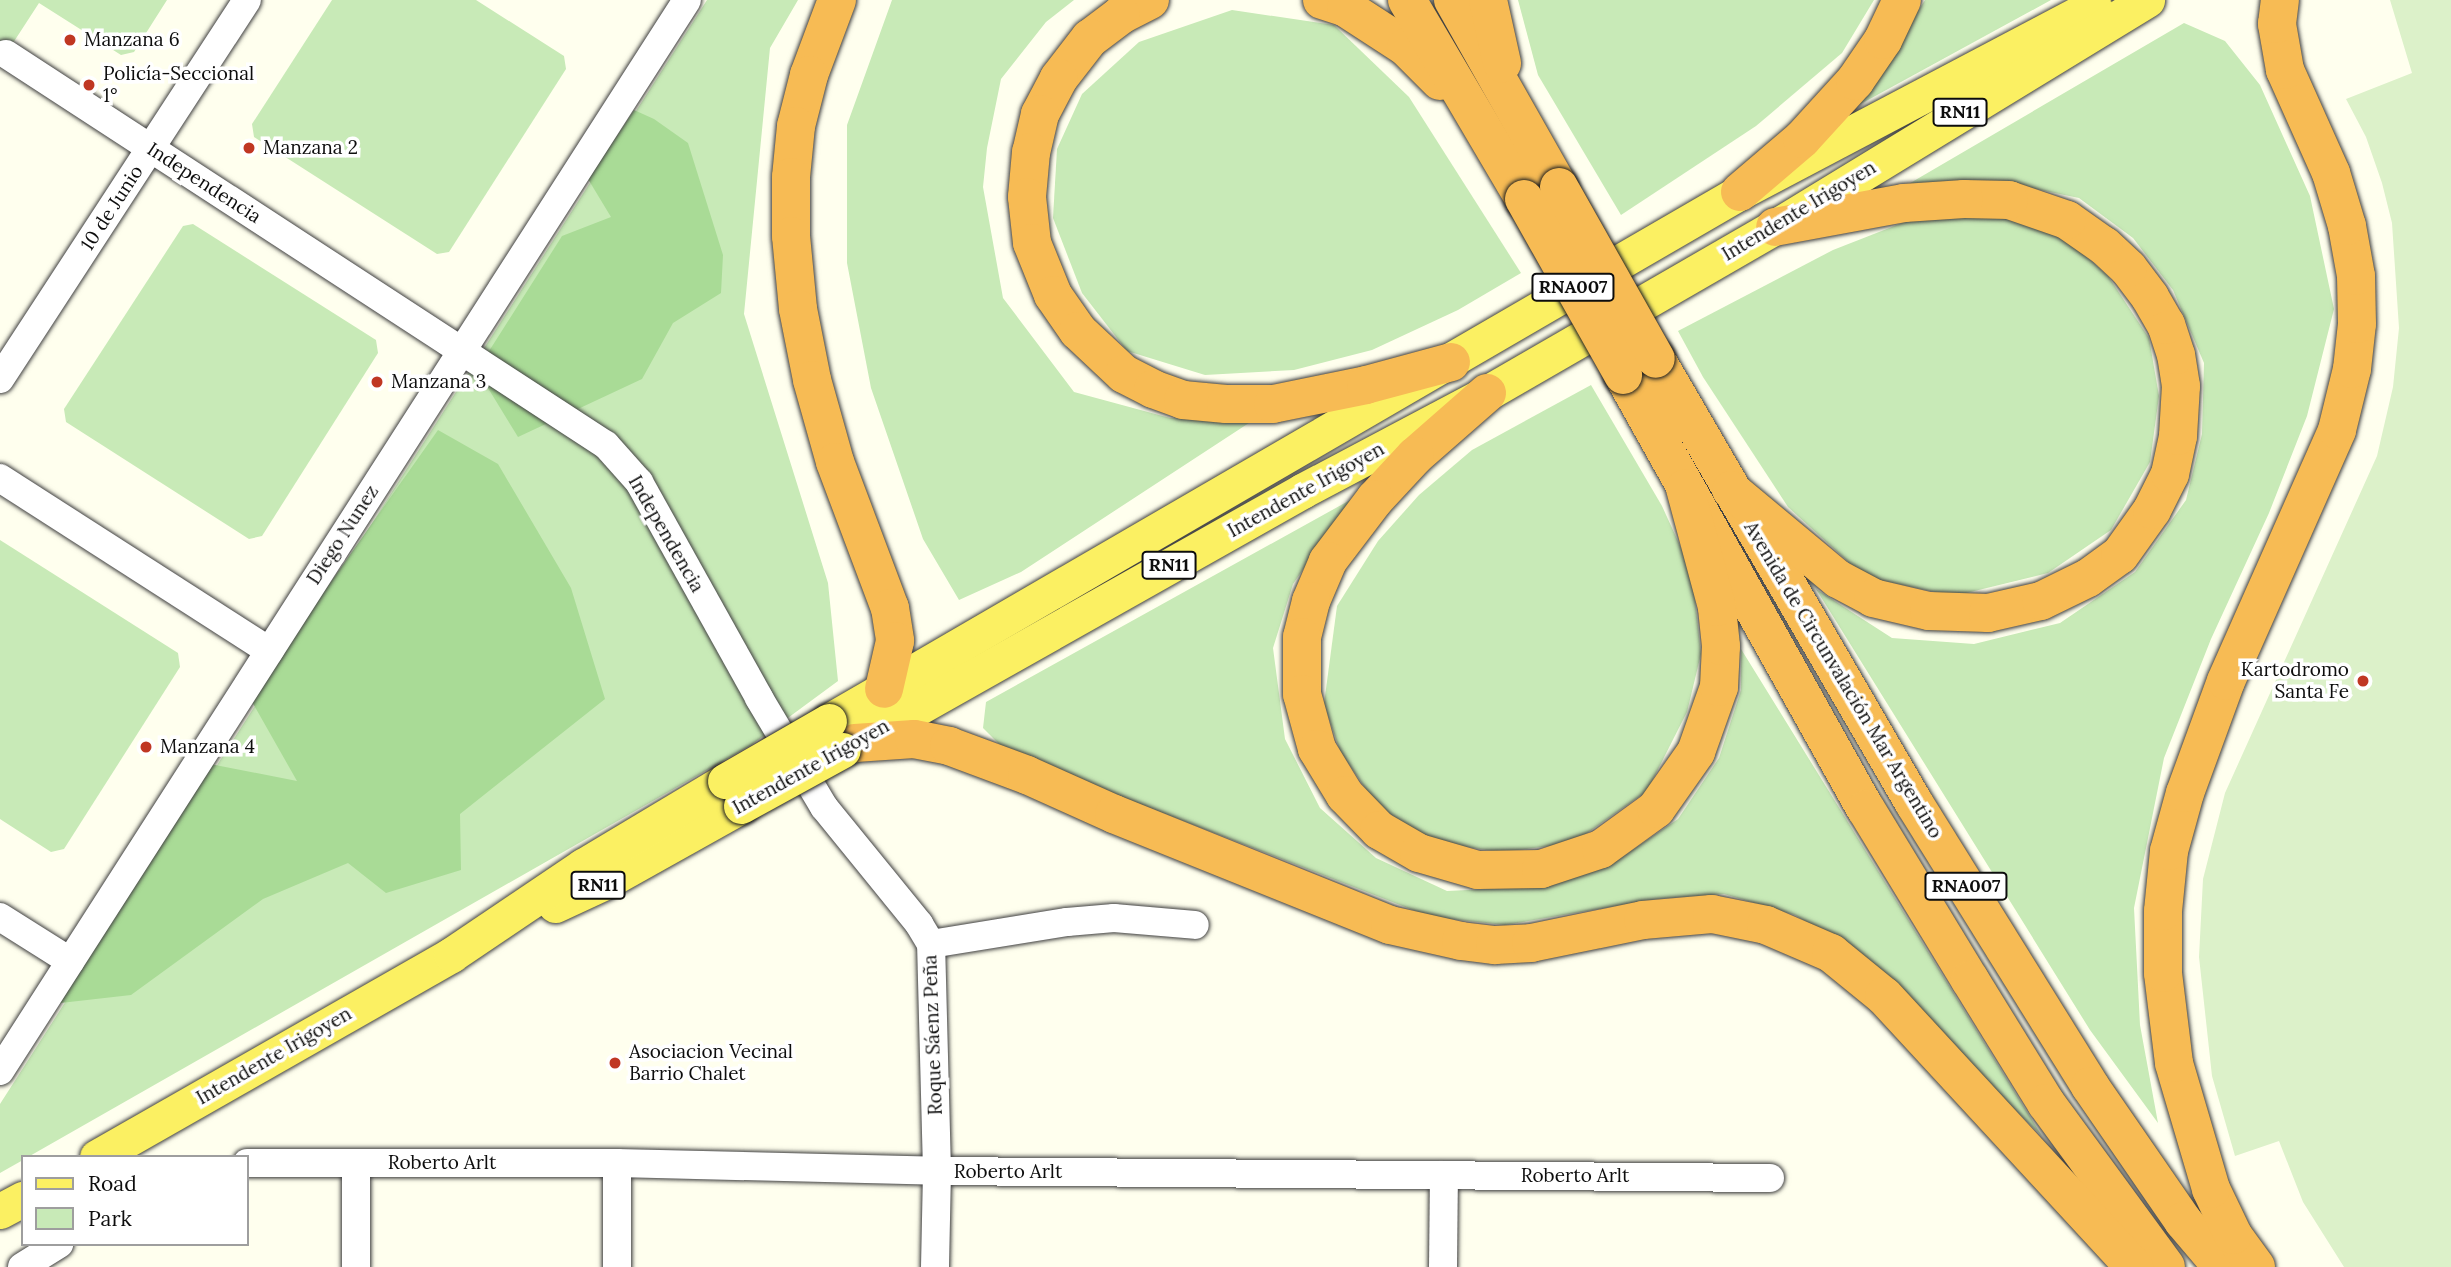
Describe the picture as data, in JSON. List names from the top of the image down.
{
  "streets": {
    "highway": ["RNA007", "Avenida de Circunvalación Mar Argentino"],
    "main road": ["RN11", "Intendente Irigoyen"],
    "street": [
      "Independencia",
      "10 de Junio",
      "Diego Nunez",
      "Roque Sáenz Peña",
      "Roberto Arlt"
    ]
  },
  "crossings": [
    ["Independencia", "10 de Junio"],
    ["Independencia", "Diego Nunez"],
    ["Independencia", "Roque Sáenz Peña"],
    ["RNA007", "Avenida de Circunvalación Mar Argentino"],
    ["Roque Sáenz Peña", "Roberto Arlt"]
  ],
  "places": [
    "Manzana 6",
    "Policía-Seccional 1°",
    "Manzana 2",
    "Manzana 3",
    "Kartodromo Santa Fe",
    "Manzana 4",
    "Asociacion Vecinal Barrio Chalet"
  ],
  "legend": ["Road", "Park"]
}
